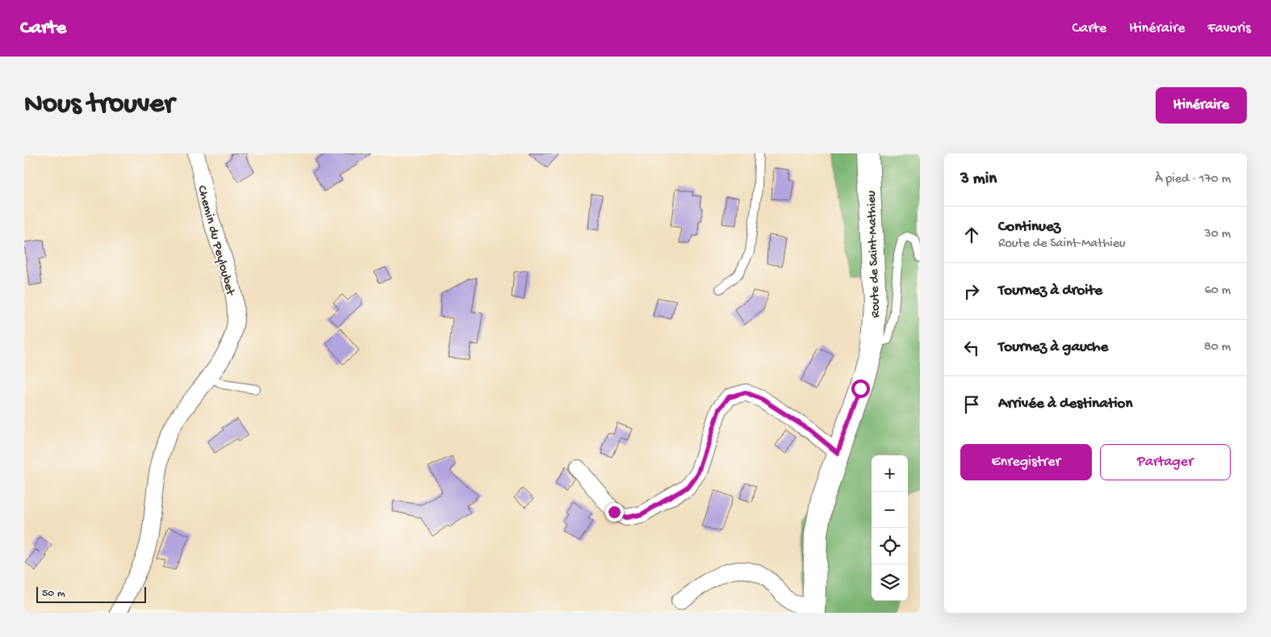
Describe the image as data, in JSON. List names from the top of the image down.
{
  "streets": {
    "street": ["Chemin du Peyloubet", "Route de Saint-Mathieu"]
  },
  "scale_bar": "50 m",
  "page": {
    "header": "Carte",
    "nav": ["Carte", "Itinéraire", "Favoris"],
    "buttons": [
      "Itinéraire",
      ["Enregistrer", "Partager"]
    ],
    "title": "Nous trouver",
    "heading": ["3 min", "À pied · 170 m"],
    "list": [
      ["Continuez", "Route de Saint-Mathieu", "30 m"],
      ["Tournez à droite", "60 m"],
      ["Tournez à gauche", "80 m"],
      "Arrivée à destination"
    ],
    "map_buttons": ["+", "−"],
    "scale": "50 m"
  }
}
